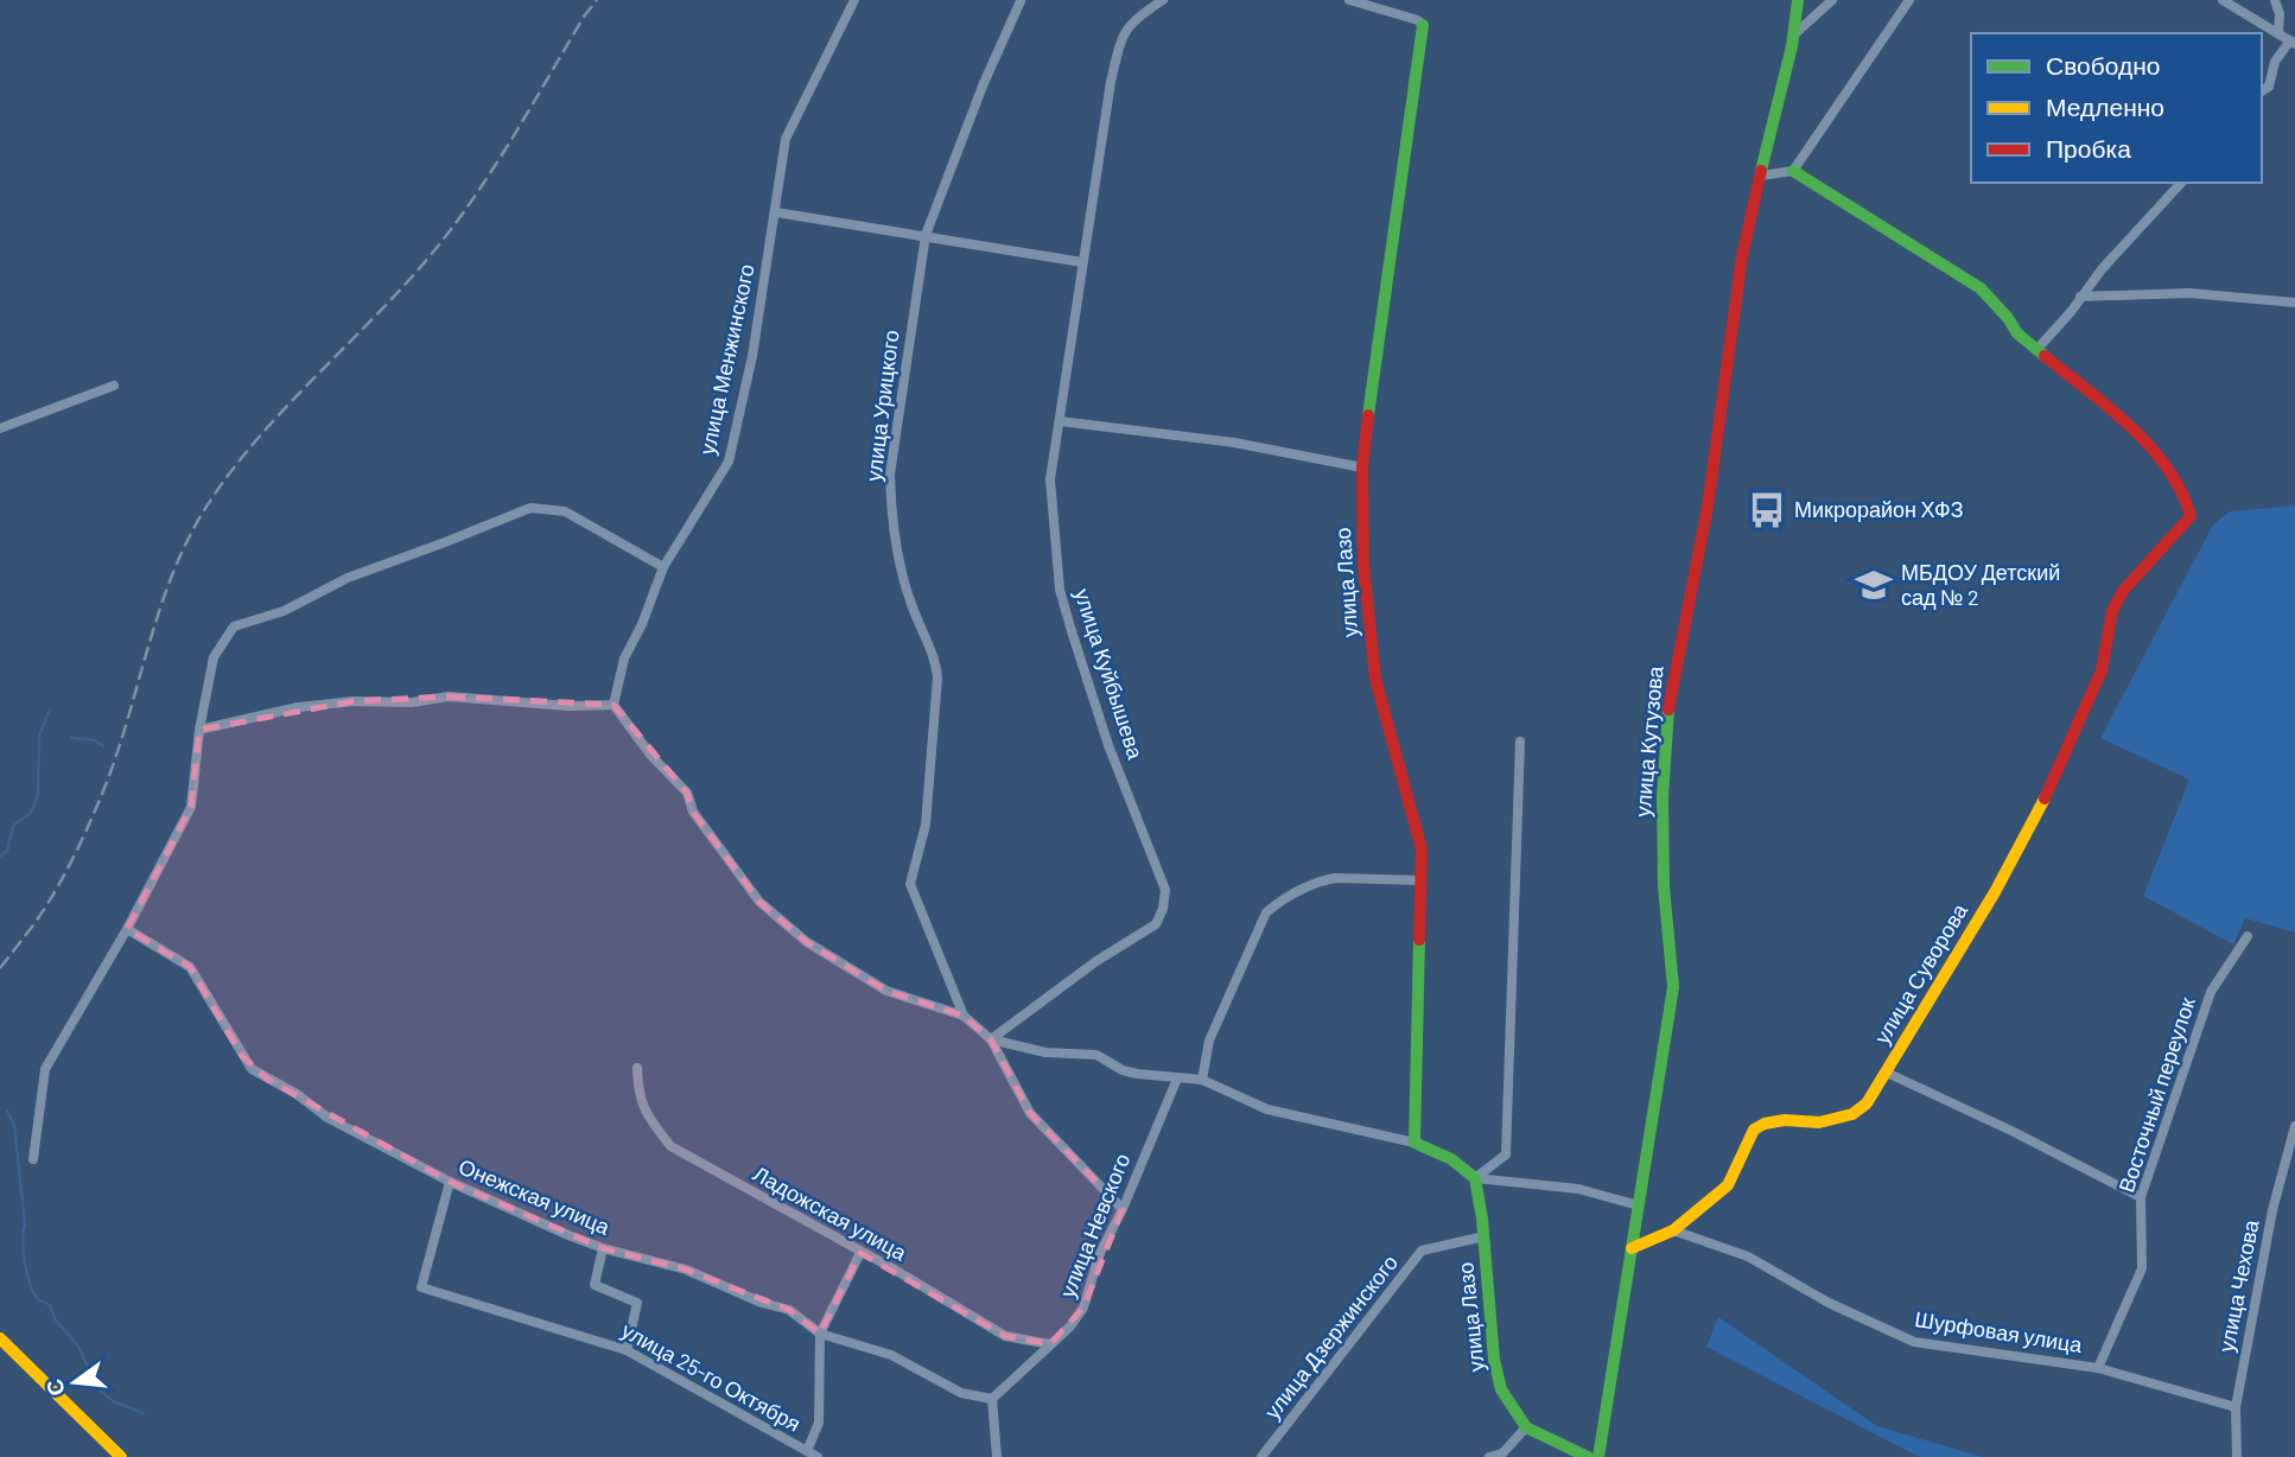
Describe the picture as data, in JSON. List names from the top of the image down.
{
  "streets": {
    "street": [
      "улица Менжинского",
      "улица Урицкого",
      "улица Лазо",
      "улица Куйбышева",
      "улица Кутузова",
      "улица Суворова",
      "Восточный переулок",
      "Онежская улица",
      "Ладожская улица",
      "улица Невского",
      "улица Чехова",
      "Шурфовая улица",
      "улица Дзержинского",
      "улица 25-го Октября"
    ]
  },
  "crossings": [
    ["улица Лазо", "улица Дзержинского"],
    ["улица Кутузова", "улица Суворова"],
    ["улица Суворова", "Шурфовая улица"],
    ["Восточный переулок", "Шурфовая улица"],
    ["Онежская улица", "улица Невского"],
    ["Онежская улица", "улица 25-го Октября"],
    ["Ладожская улица", "улица Невского"],
    ["улица Чехова", "Шурфовая улица"]
  ],
  "places": {
    "bus stop": ["Микрорайон ХФЗ"],
    "school or university": ["МБДОУ Детский сад № 2"]
  },
  "legend": ["Свободно", "Медленно", "Пробка"],
  "north": "left"
}
